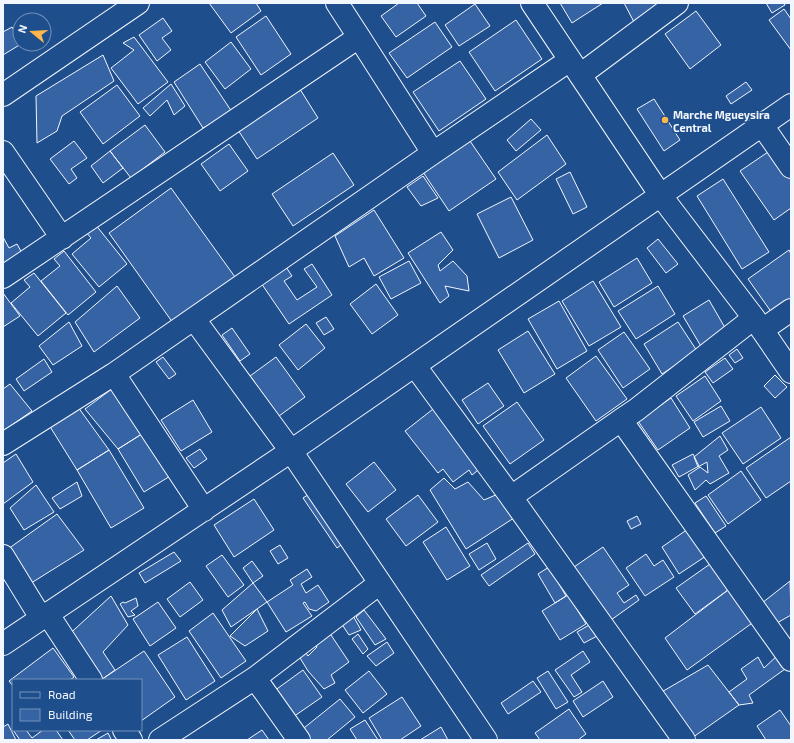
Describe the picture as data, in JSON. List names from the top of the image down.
{
  "places": ["Marche Mgueysira Central"],
  "legend": ["Road", "Building"],
  "north": "left"
}
